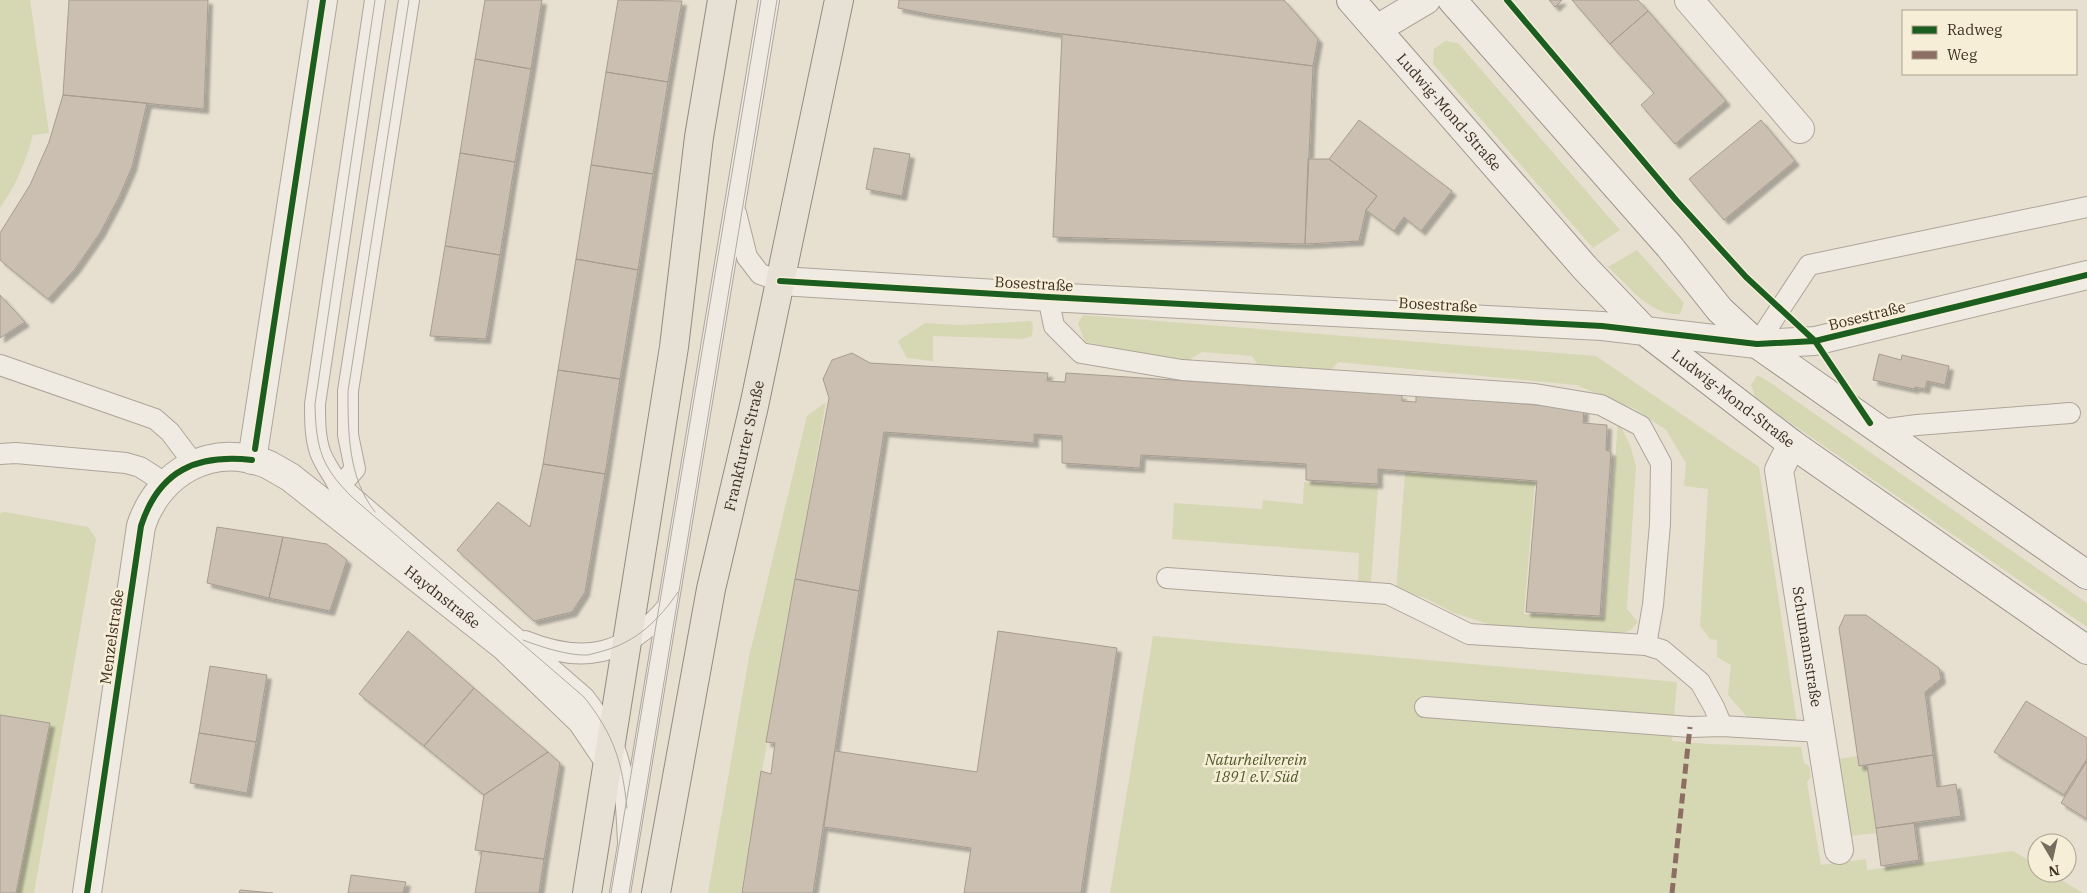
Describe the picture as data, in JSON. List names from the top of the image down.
{
  "streets": {
    "main road": ["Frankfurter Straße"],
    "street": [
      "Ludwig-Mond-Straße",
      "Bosestraße",
      "Haydnstraße",
      "Menzelstraße",
      "Schumannstraße"
    ]
  },
  "crossings": [
    ["Ludwig-Mond-Straße", "Bosestraße"],
    ["Ludwig-Mond-Straße", "Schumannstraße"],
    ["Bosestraße", "Frankfurter Straße"],
    ["Haydnstraße", "Menzelstraße"]
  ],
  "parks": ["Naturheilverein 1891 e.V. Süd"],
  "legend": ["Radweg", "Weg"],
  "north": "bottom"
}
